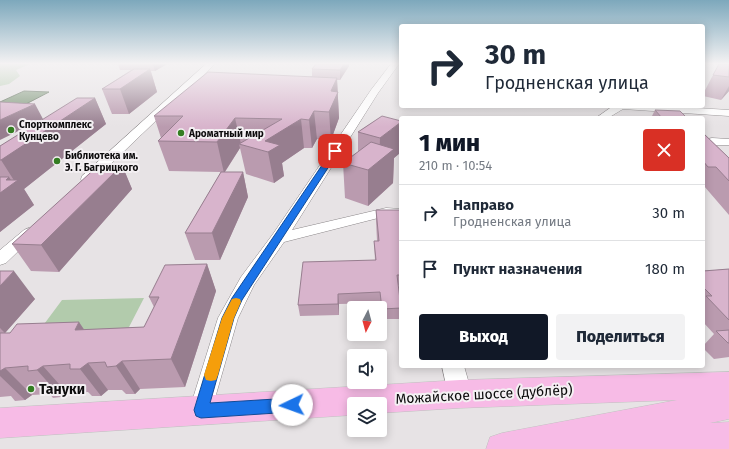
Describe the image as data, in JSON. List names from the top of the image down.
{
  "streets": {
    "main road": ["Можайское шоссе (дублёр)"]
  },
  "places": [
    "Спорткомплекс Кунцево",
    "Ароматный мир",
    "Библиотека им. Э. Г. Багрицкого",
    "Тануки"
  ],
  "north": "bottom",
  "page": {
    "turn": ["30 m", "Гродненская улица"],
    "heading": ["1 мин", "210 m · 10:54"],
    "list": [
      {
        "name": "Направо",
        "note": "Гродненская улица",
        "value": "30 m"
      },
      {
        "name": "Пункт назначения",
        "value": "180 m"
      }
    ],
    "buttons": ["Выход", "Поделиться"]
  }
}
